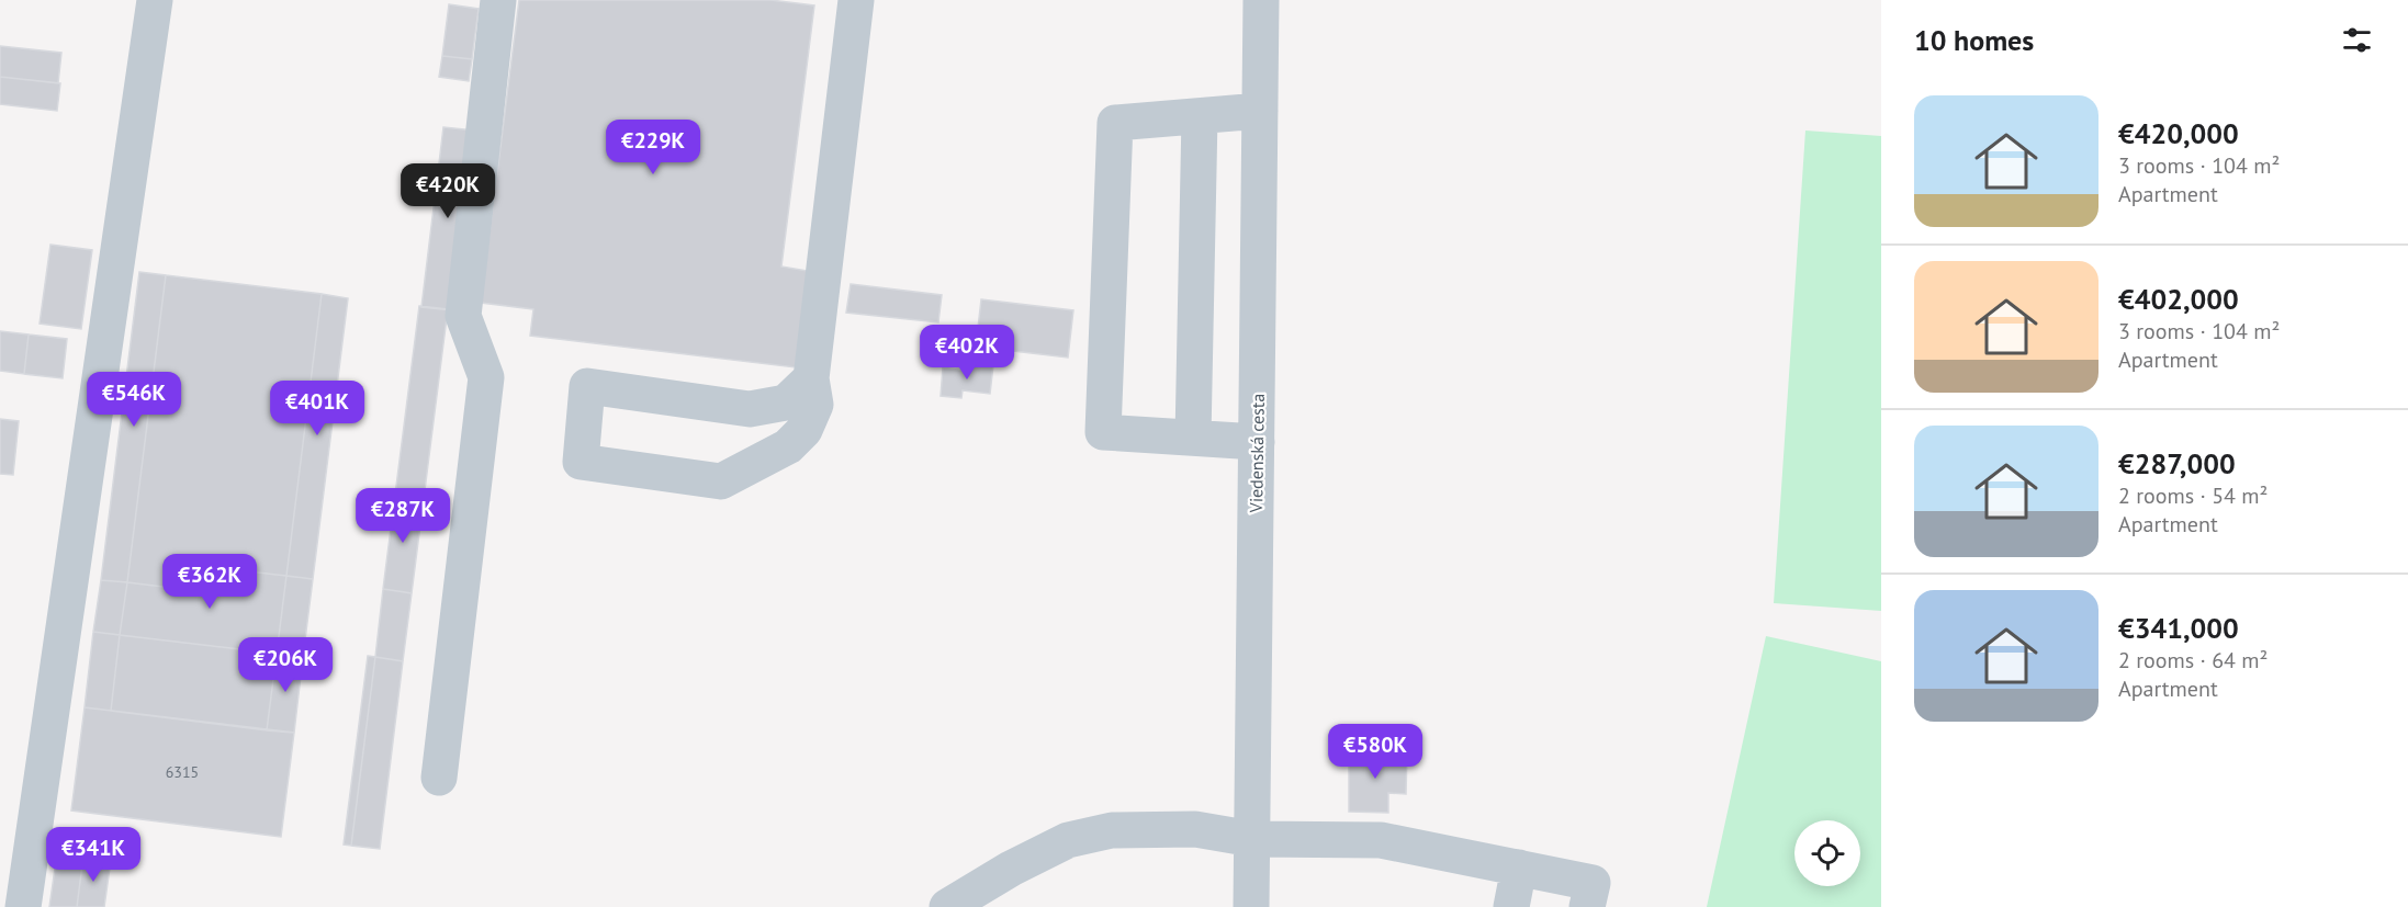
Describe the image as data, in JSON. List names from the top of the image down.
{
  "streets": {
    "street": ["Viedenská cesta"]
  },
  "house_numbers": ["6315"],
  "page": {
    "heading": "10 homes",
    "list": [
      {
        "name": "€420,000",
        "note": "3 rooms · 104 m² · Apartment"
      },
      {
        "name": "€402,000",
        "note": "3 rooms · 104 m² · Apartment"
      },
      {
        "name": "€287,000",
        "note": "2 rooms · 54 m² · Apartment"
      },
      {
        "name": "€341,000",
        "note": "2 rooms · 64 m² · Apartment"
      }
    ],
    "price": [
      "€229K",
      "€420K",
      "€402K",
      "€546K",
      "€401K",
      "€287K",
      "€362K",
      "€206K",
      "€580K",
      "€341K"
    ]
  }
}
